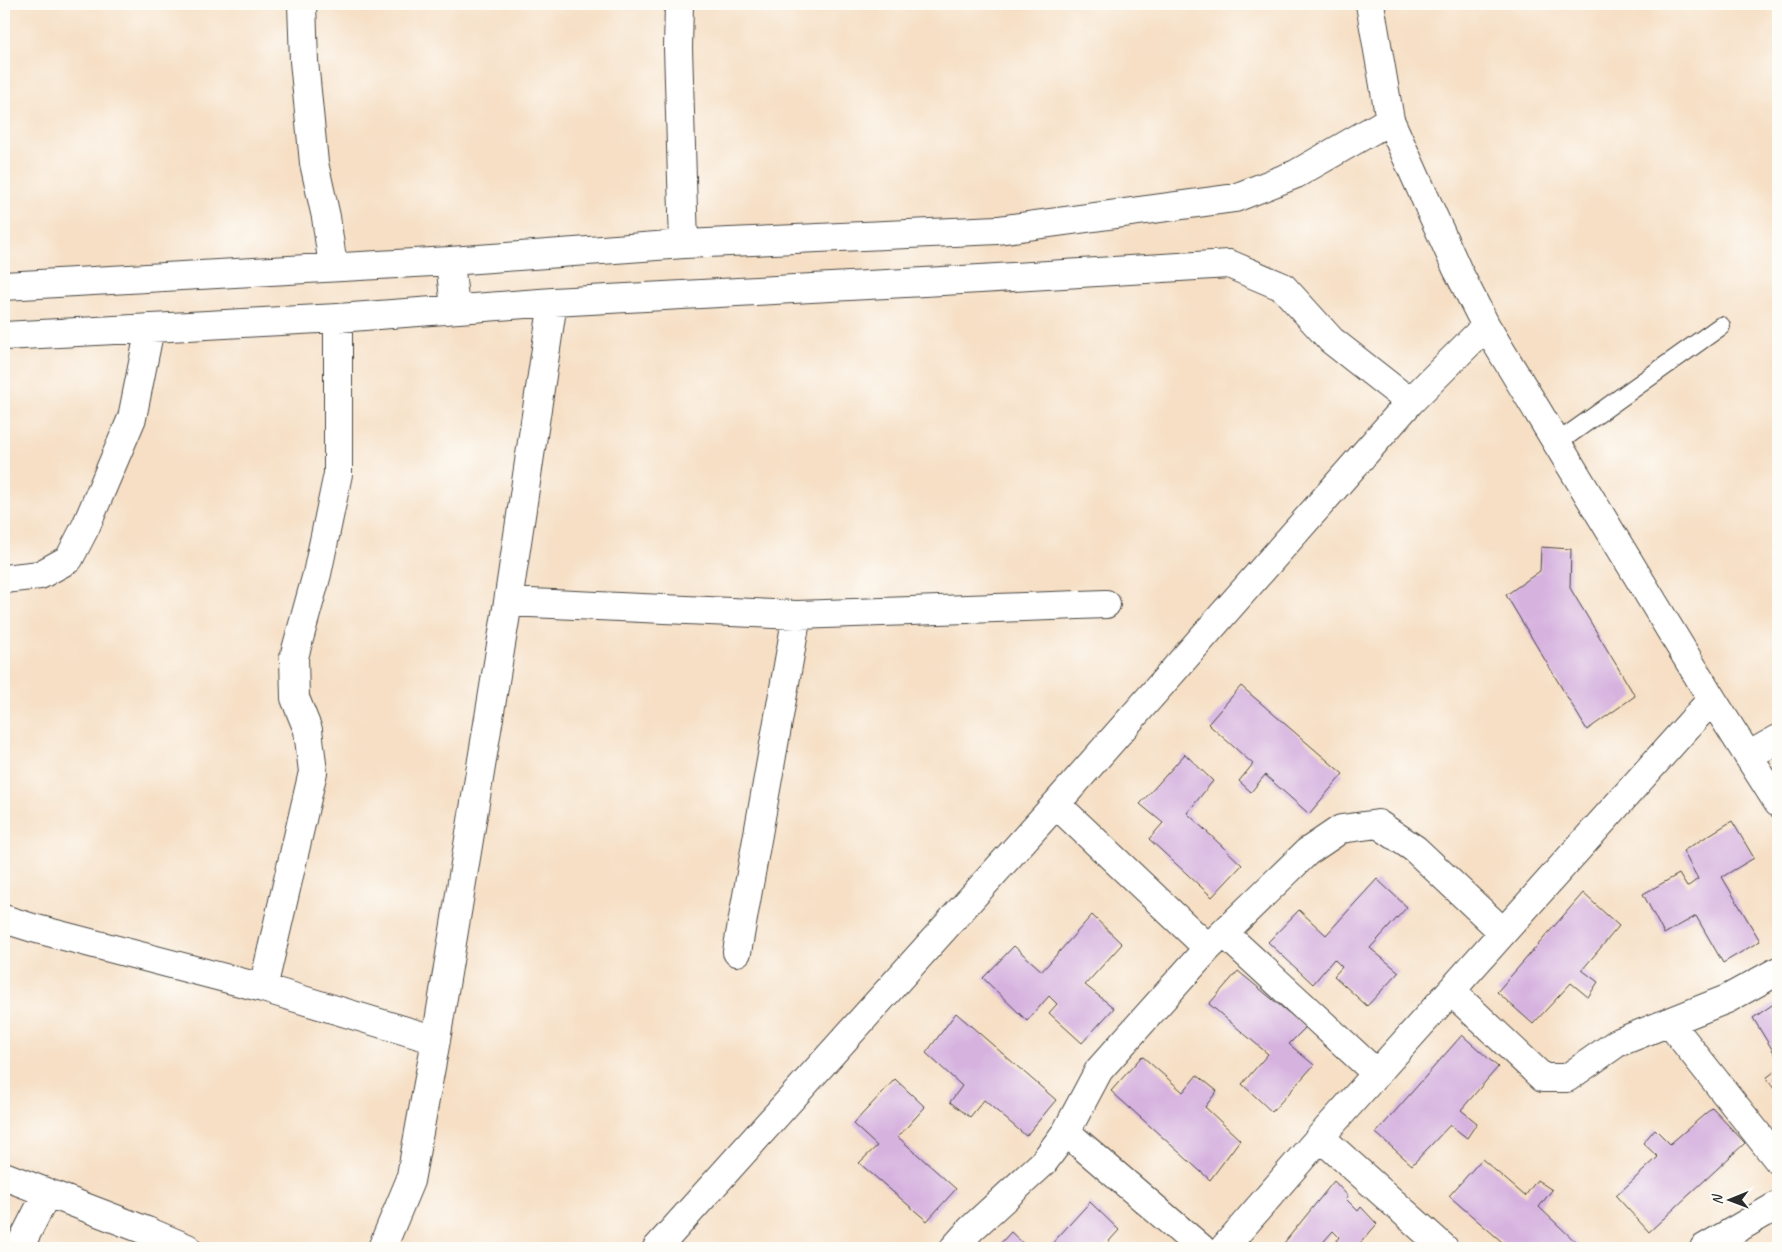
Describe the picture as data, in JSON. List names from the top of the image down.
{
  "north": "left"
}
